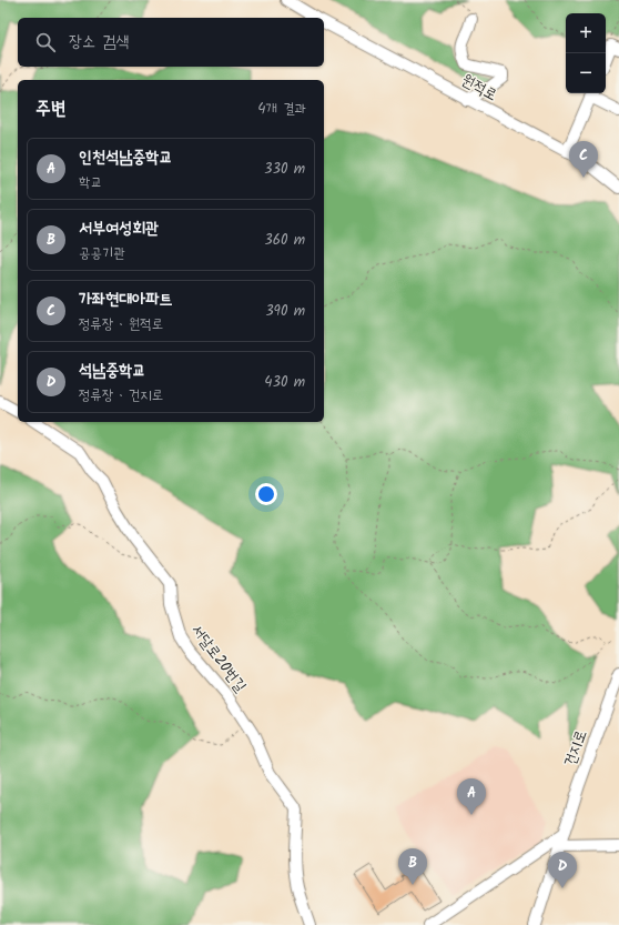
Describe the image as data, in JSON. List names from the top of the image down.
{
  "streets": {
    "street": ["원적로", "서달로20번길", "건지로"]
  },
  "page": {
    "map_buttons": ["+", "−"],
    "search": "장소 검색",
    "heading": ["주변", "4개 결과"],
    "list": [
      {
        "mark": "A",
        "name": "인천석남중학교",
        "note": "학교",
        "value": "330 m"
      },
      {
        "mark": "B",
        "name": "서부여성회관",
        "note": "공공기관",
        "value": "360 m"
      },
      {
        "mark": "C",
        "name": "가좌현대아파트",
        "note": "정류장 · 원적로",
        "value": "390 m"
      },
      {
        "mark": "D",
        "name": "석남중학교",
        "note": "정류장 · 건지로",
        "value": "430 m"
      }
    ],
    "pins": [
      "C",
      "A",
      "B",
      "D"
    ]
  }
}
